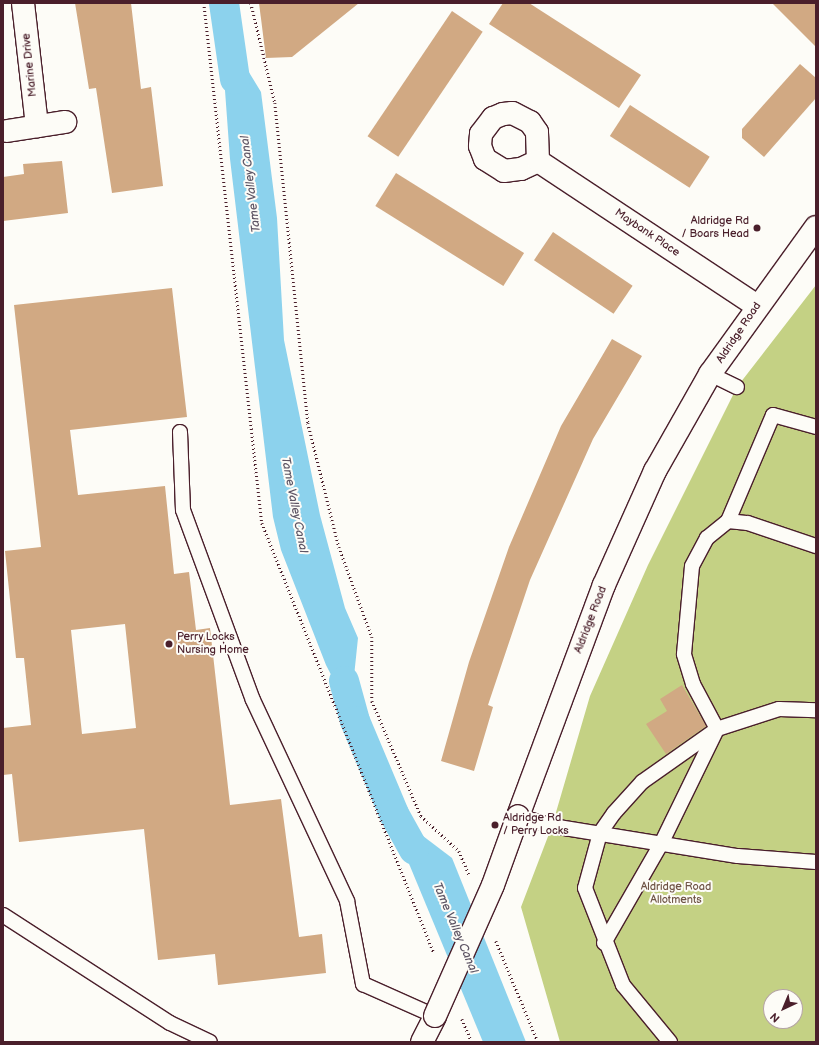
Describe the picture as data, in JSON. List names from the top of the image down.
{
  "streets": {
    "street": ["Marine Drive", "Maybank Place", "Aldridge Road"]
  },
  "crossings": [
    ["Maybank Place", "Aldridge Road"]
  ],
  "water": ["Tame Valley Canal"],
  "parks": ["Aldridge Road Allotments"],
  "places": ["Aldridge Rd / Boars Head", "Perry Locks Nursing Home", "Aldridge Rd / Perry Locks"],
  "north": "bottom left"
}
